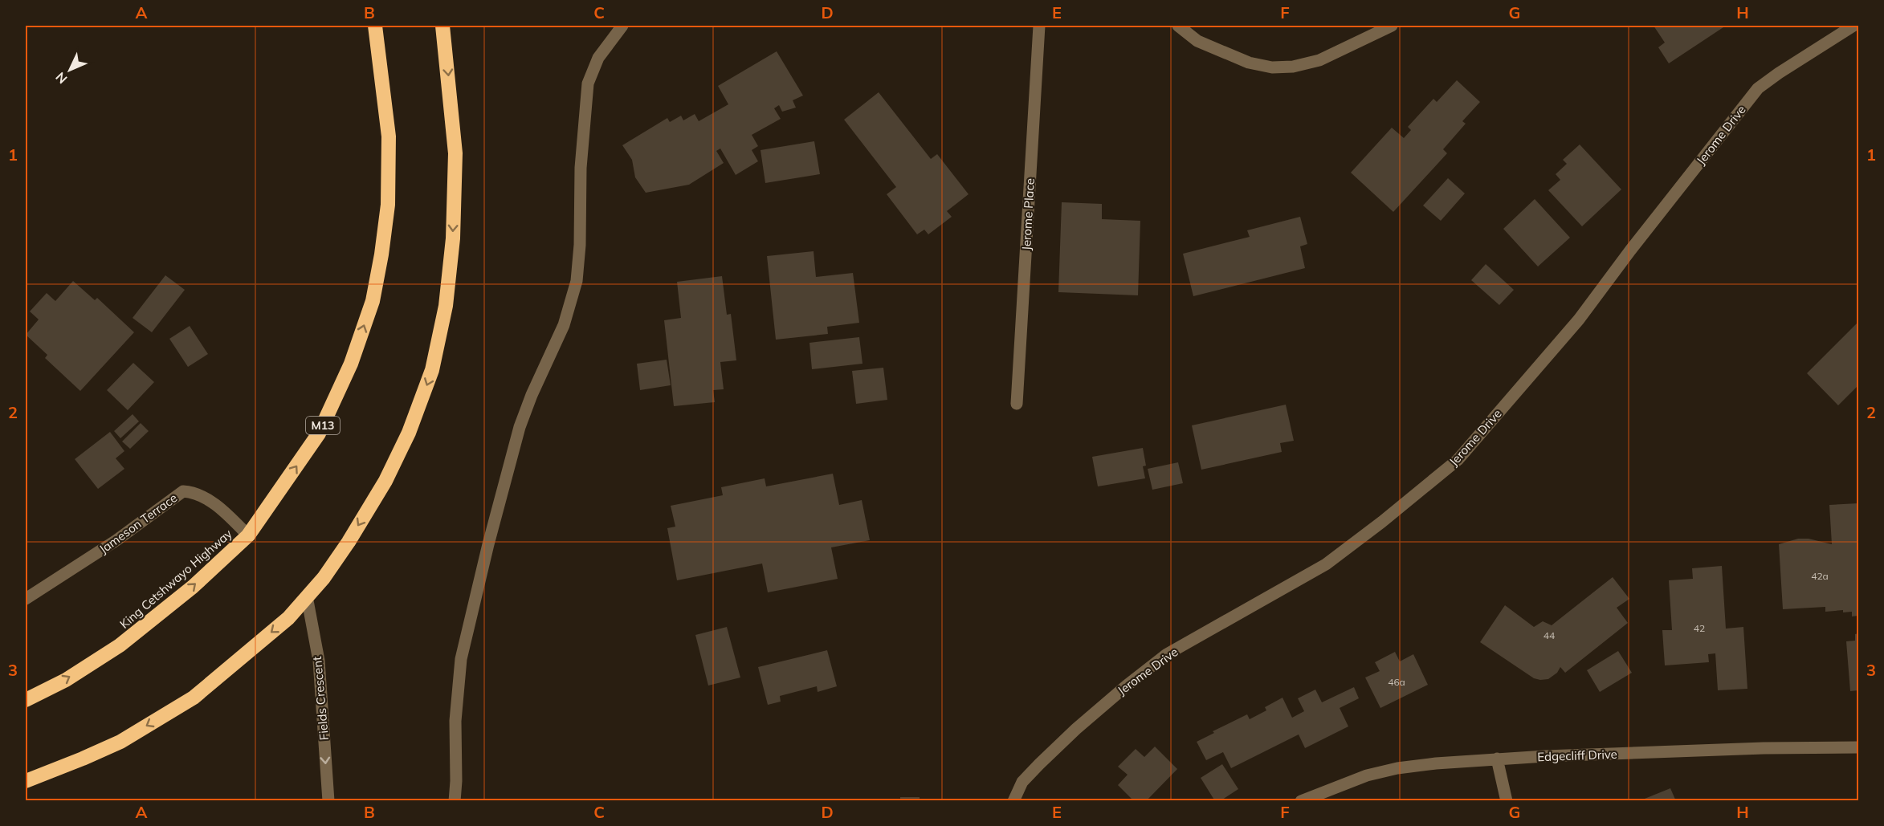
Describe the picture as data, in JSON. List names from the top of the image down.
{
  "streets": {
    "highway": ["M13", "King Cetshwayo Highway"],
    "street": [
      "Jerome Drive",
      "Jerome Place",
      "Jameson Terrace",
      "Fields Crescent",
      "Edgecliff Drive"
    ]
  },
  "crossings": [
    ["Jameson Terrace", "King Cetshwayo Highway"]
  ],
  "one_way": ["Fields Crescent"],
  "house_numbers": [
    "42a",
    "42",
    "44",
    "46a"
  ],
  "north": "bottom left",
  "grid": {
    "columns": [
      "A",
      "B",
      "C",
      "D",
      "E",
      "F",
      "G",
      "H"
    ],
    "rows": ["1", "2", "3"]
  }
}
